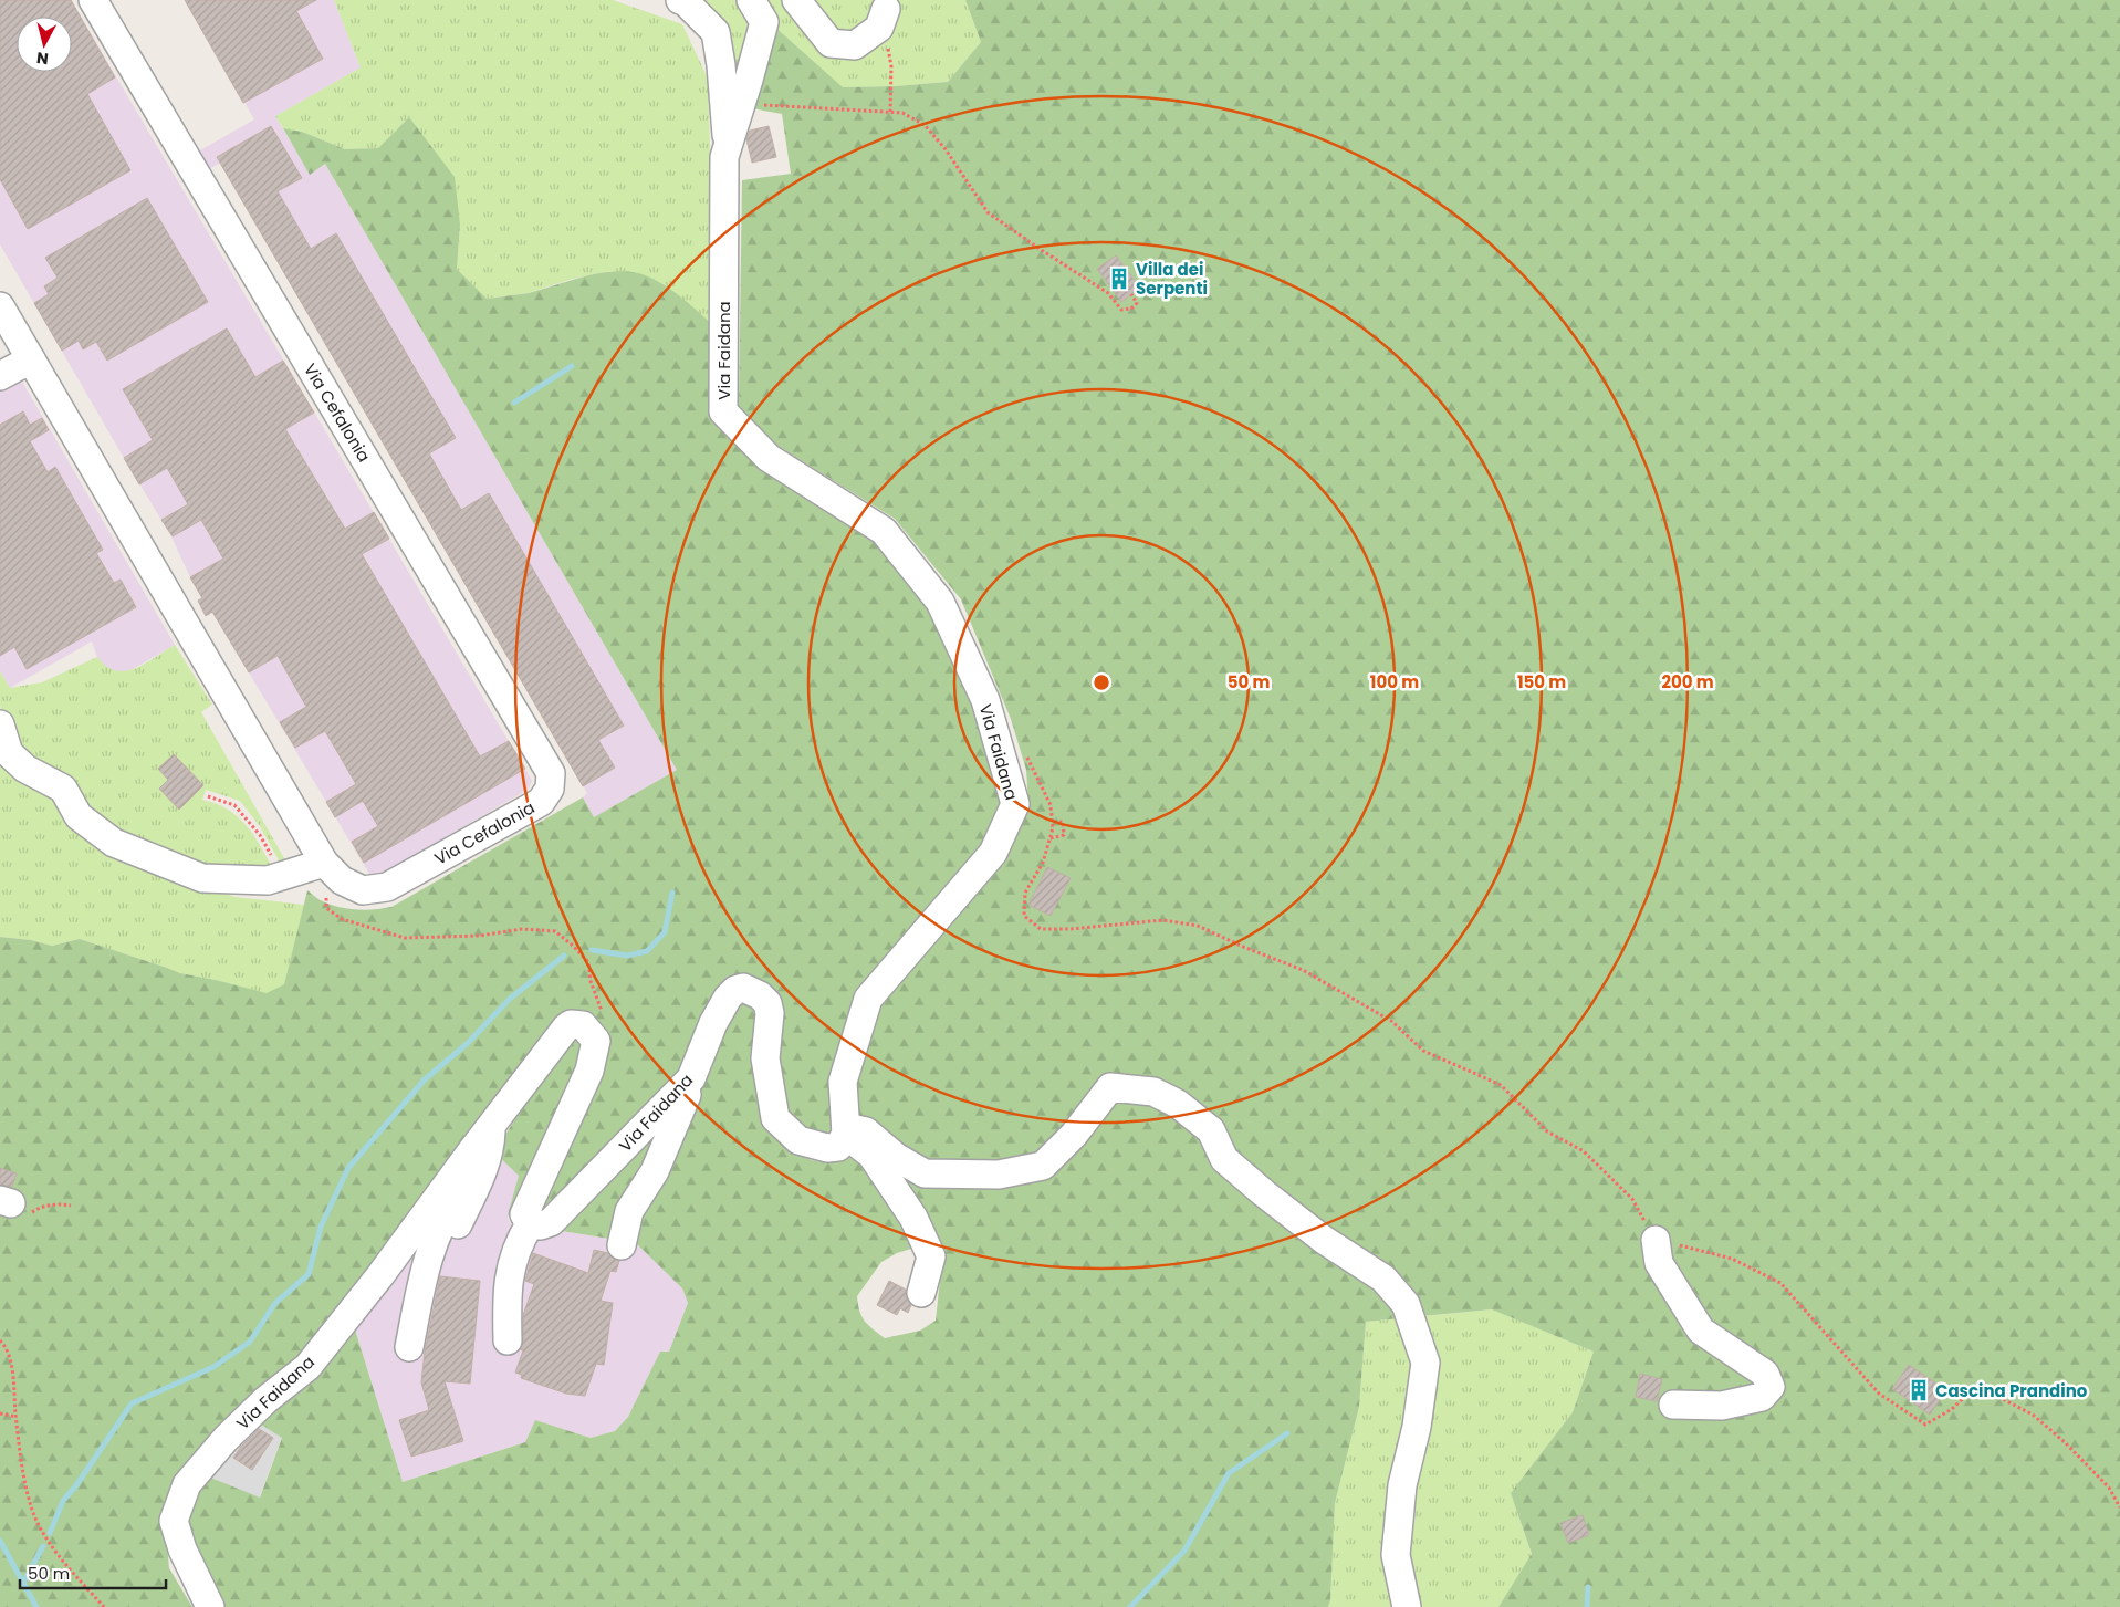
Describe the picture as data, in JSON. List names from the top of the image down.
{
  "streets": {
    "street": ["Via Faidana", "Via Cefalonia"]
  },
  "places": {
    "building": ["Villa dei Serpenti", "Cascina Prandino"]
  },
  "scale_bar": "50 m",
  "north": "bottom",
  "rings": [
    "50 m",
    "100 m",
    "150 m",
    "200 m"
  ]
}
